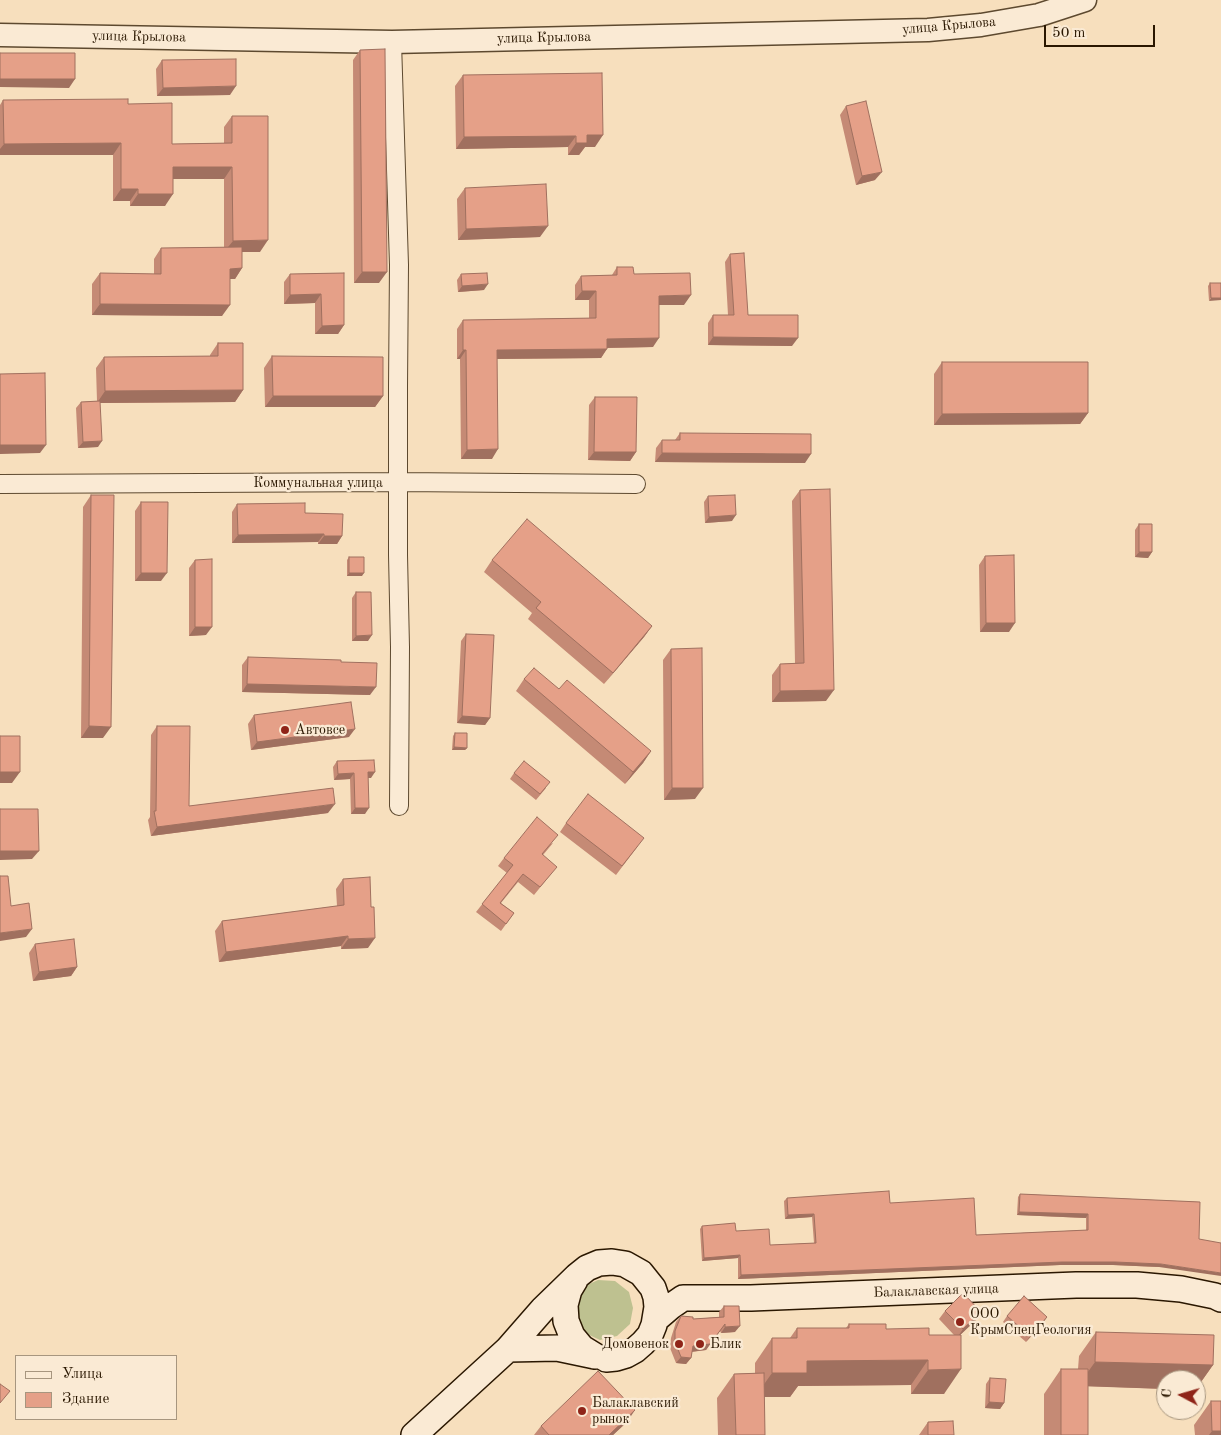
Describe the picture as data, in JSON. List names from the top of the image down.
{
  "streets": {
    "main road": ["Балаклавская улица"],
    "street": ["улица Крылова", "Коммунальная улица"]
  },
  "places": [
    "Автовсе",
    "ООО КрымСпецГеология",
    "Домовенок",
    "Блик",
    "Балаклавский рынок"
  ],
  "legend": ["Улица", "Здание"],
  "scale_bar": "50 m",
  "north": "left"
}
